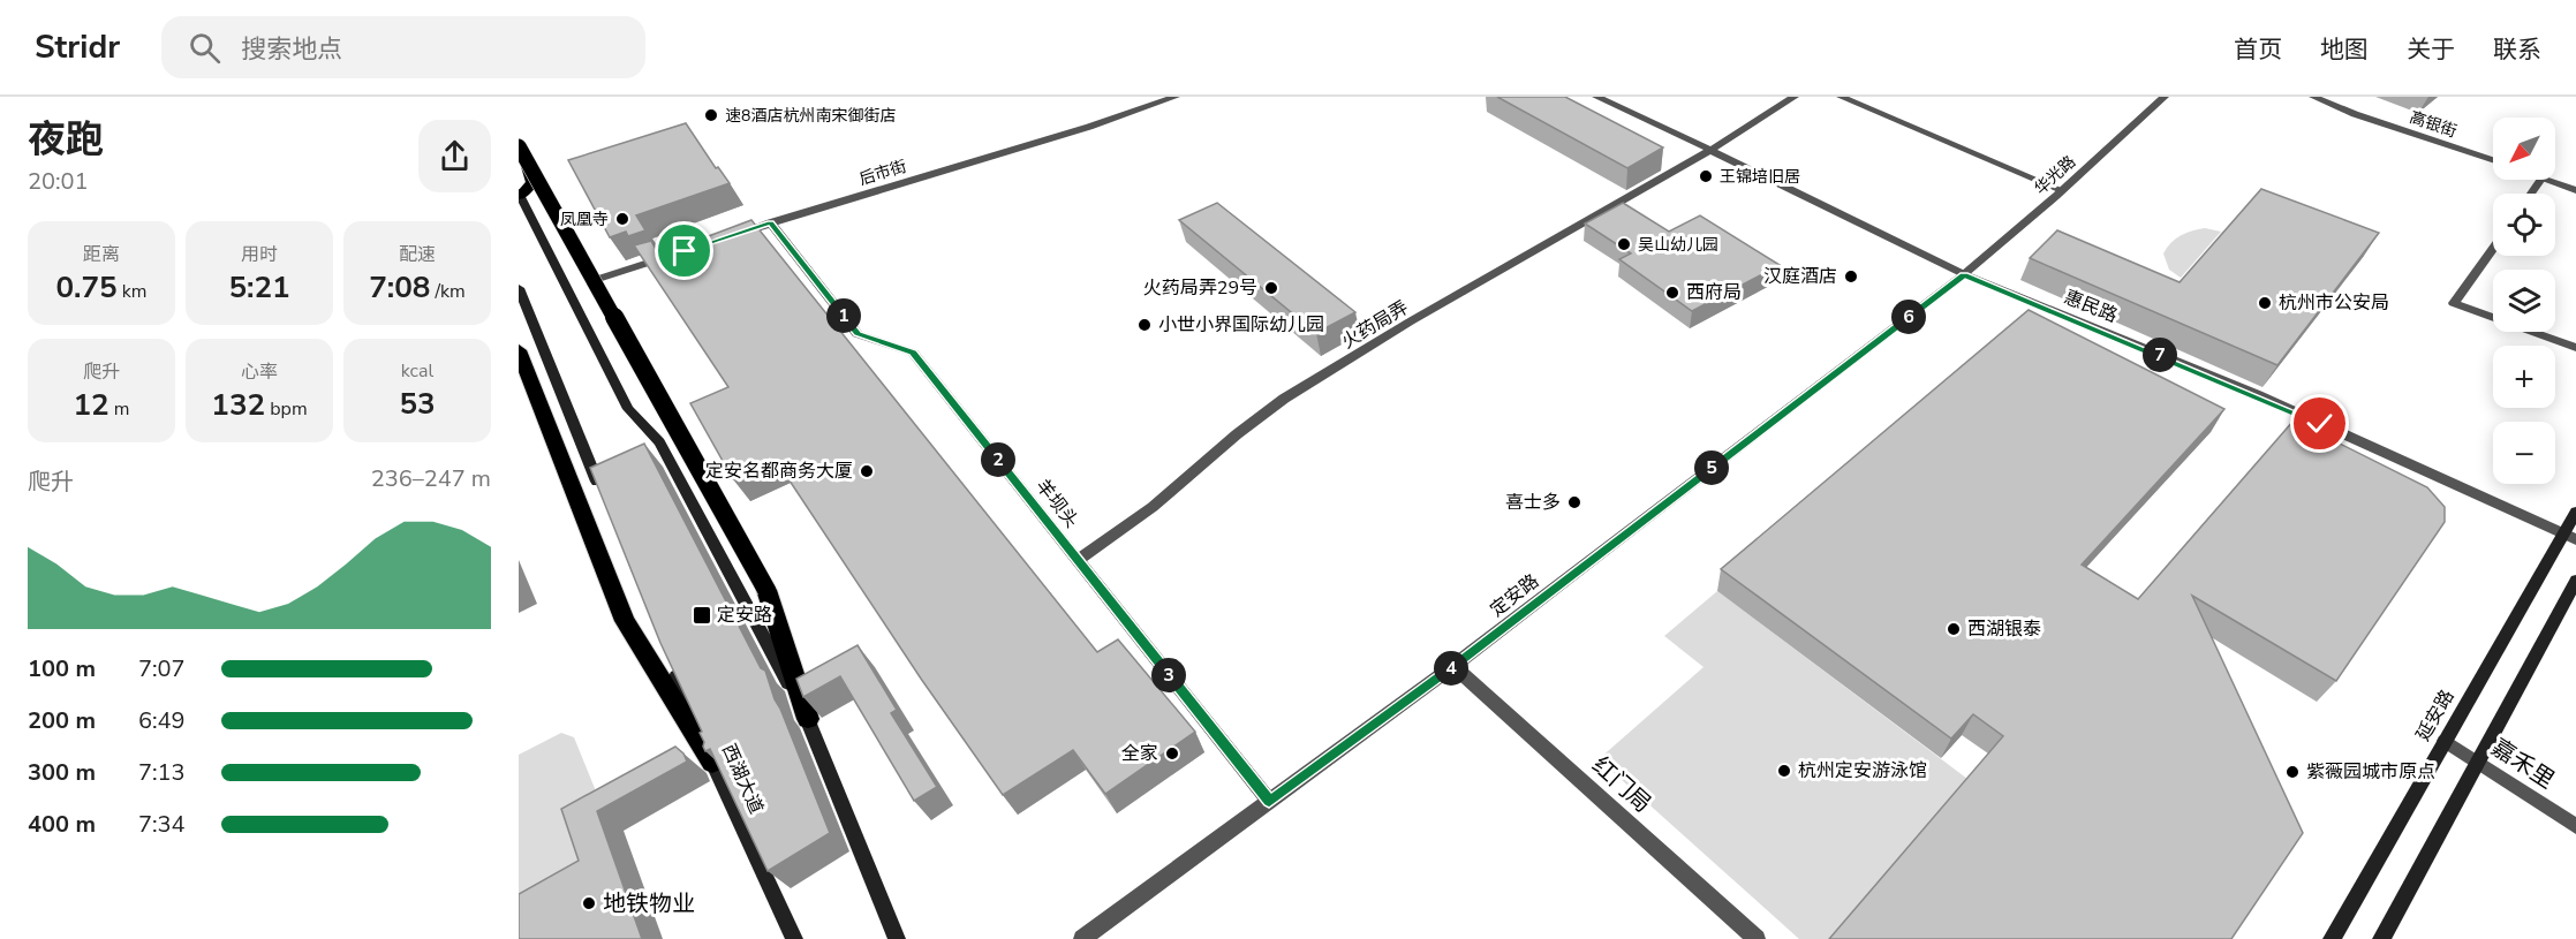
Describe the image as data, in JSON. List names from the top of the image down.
{
  "streets": {
    "main road": ["延安路", "西湖大道"],
    "street": [
      "高银街",
      "后市街",
      "华光路",
      "惠民路",
      "火药局弄",
      "羊坝头",
      "定安路",
      "嘉禾里",
      "红门局"
    ]
  },
  "crossings": [
    ["后市街", "羊坝头"],
    ["华光路", "惠民路"],
    ["华光路", "定安路"],
    ["惠民路", "火药局弄"],
    ["惠民路", "定安路"],
    ["惠民路", "延安路"],
    ["火药局弄", "羊坝头"],
    ["羊坝头", "定安路"],
    ["定安路", "红门局"],
    ["延安路", "嘉禾里"]
  ],
  "places": {
    "other": [
      "速8酒店杭州南宋御街店",
      "王锦培旧居",
      "凤凰寺",
      "吴山幼儿园",
      "汉庭酒店",
      "火药局弄29号",
      "西府局",
      "杭州市公安局",
      "小世小界国际幼儿园",
      "定安名都商务大厦",
      "喜士多",
      "西湖银泰",
      "全家",
      "杭州定安游泳馆",
      "紫薇园城市原点",
      "地铁物业"
    ],
    "transit": ["定安路"]
  },
  "north": "bottom left",
  "page": {
    "header": "Stridr",
    "search": "搜索地点",
    "nav": [
      "首页",
      "地图",
      "关于",
      "联系"
    ],
    "heading": ["夜跑", "20:01"],
    "map_buttons": ["+", "−"],
    "stats": [
      ["距离", "0.75 km"],
      ["用时", "5:21"],
      ["配速", "7:08 /km"],
      ["爬升", "12 m"],
      ["心率", "132 bpm"],
      ["kcal", "53"]
    ],
    "pins": [
      "1",
      "6",
      "7",
      "2",
      "5",
      "4",
      "3"
    ],
    "chart": ["爬升", "236–247 m"],
    "list": [
      {
        "name": "100 m",
        "note": "7:07"
      },
      {
        "name": "200 m",
        "note": "6:49"
      },
      {
        "name": "300 m",
        "note": "7:13"
      },
      {
        "name": "400 m",
        "note": "7:34"
      }
    ]
  }
}
